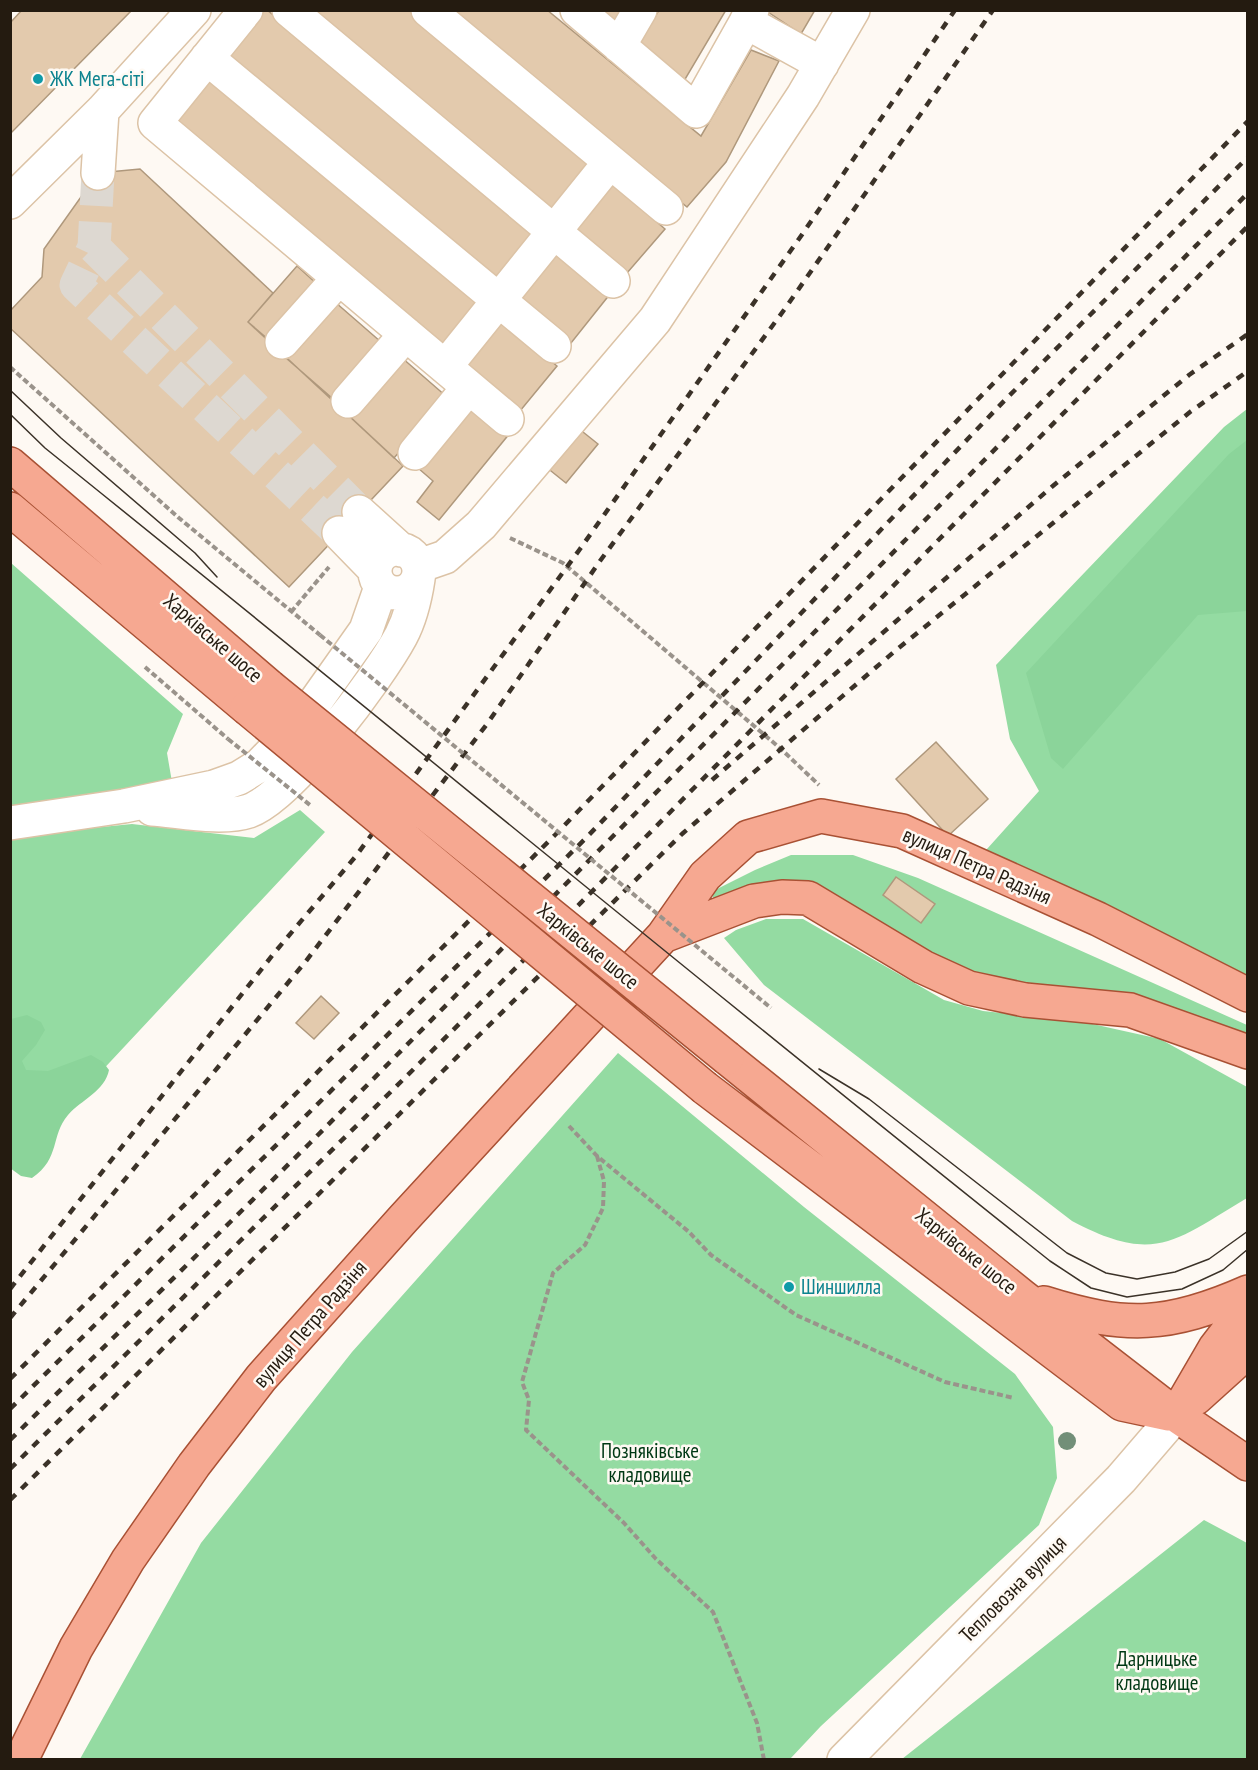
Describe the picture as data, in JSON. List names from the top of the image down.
{
  "streets": {
    "main road": ["Харківське шосе", "вулиця Петра Радзіня"],
    "street": ["Тепловозна вулиця"]
  },
  "crossings": [
    ["Харківське шосе", "Тепловозна вулиця"]
  ],
  "parks": ["Позняківське кладовище", "Дарницьке кладовище"],
  "places": ["ЖК Мега-сіті", "Шиншилла"]
}
